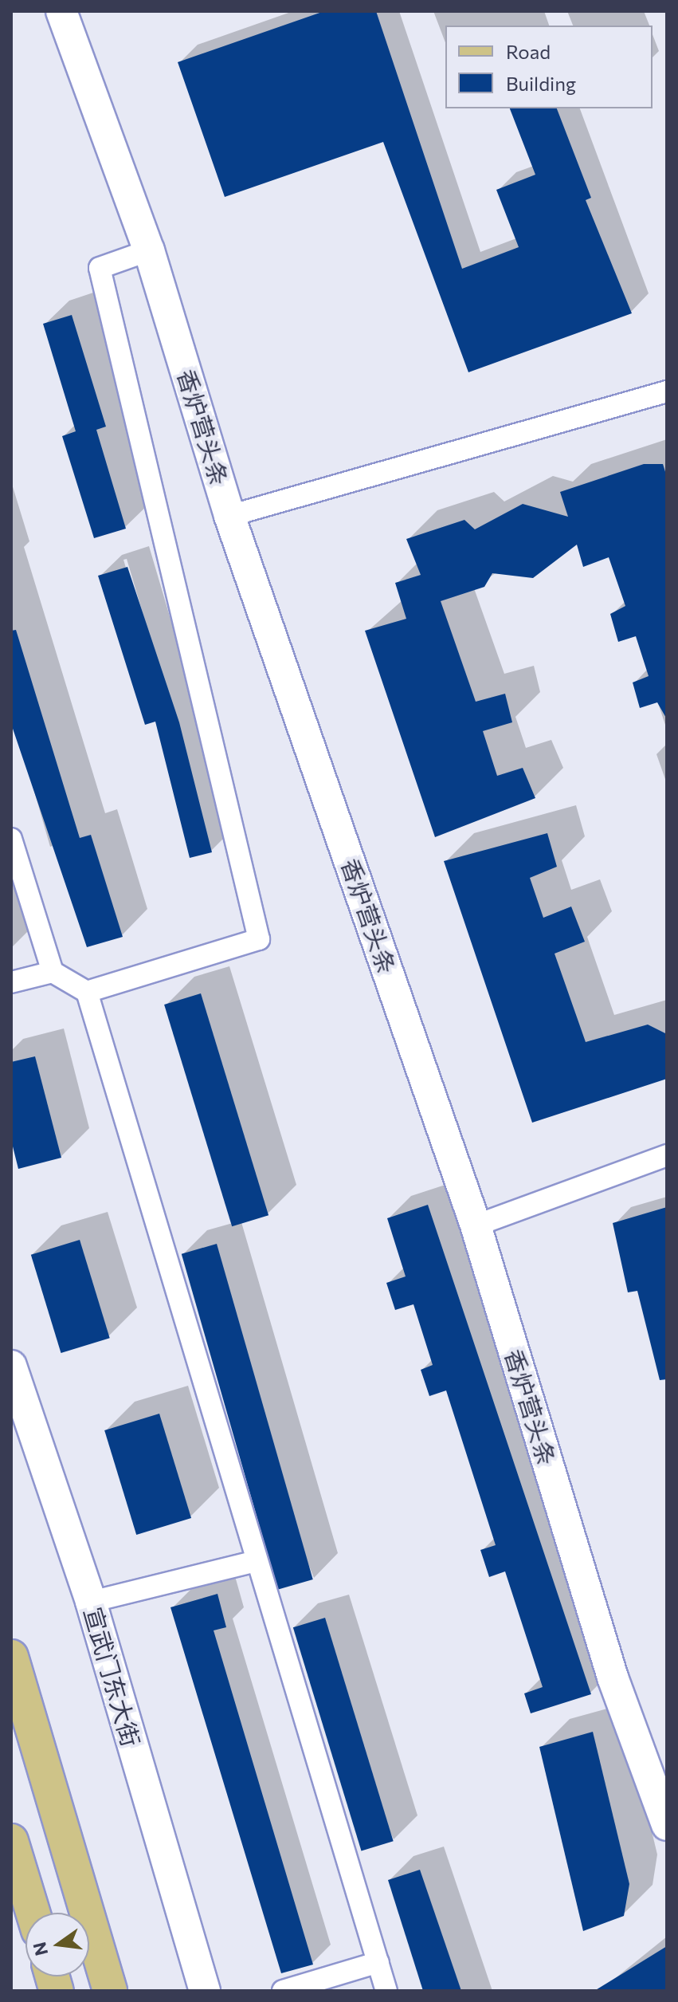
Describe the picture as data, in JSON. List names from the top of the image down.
{
  "streets": {
    "street": ["香炉营头条", "宣武门东大街"]
  },
  "legend": ["Road", "Building"],
  "north": "left"
}
